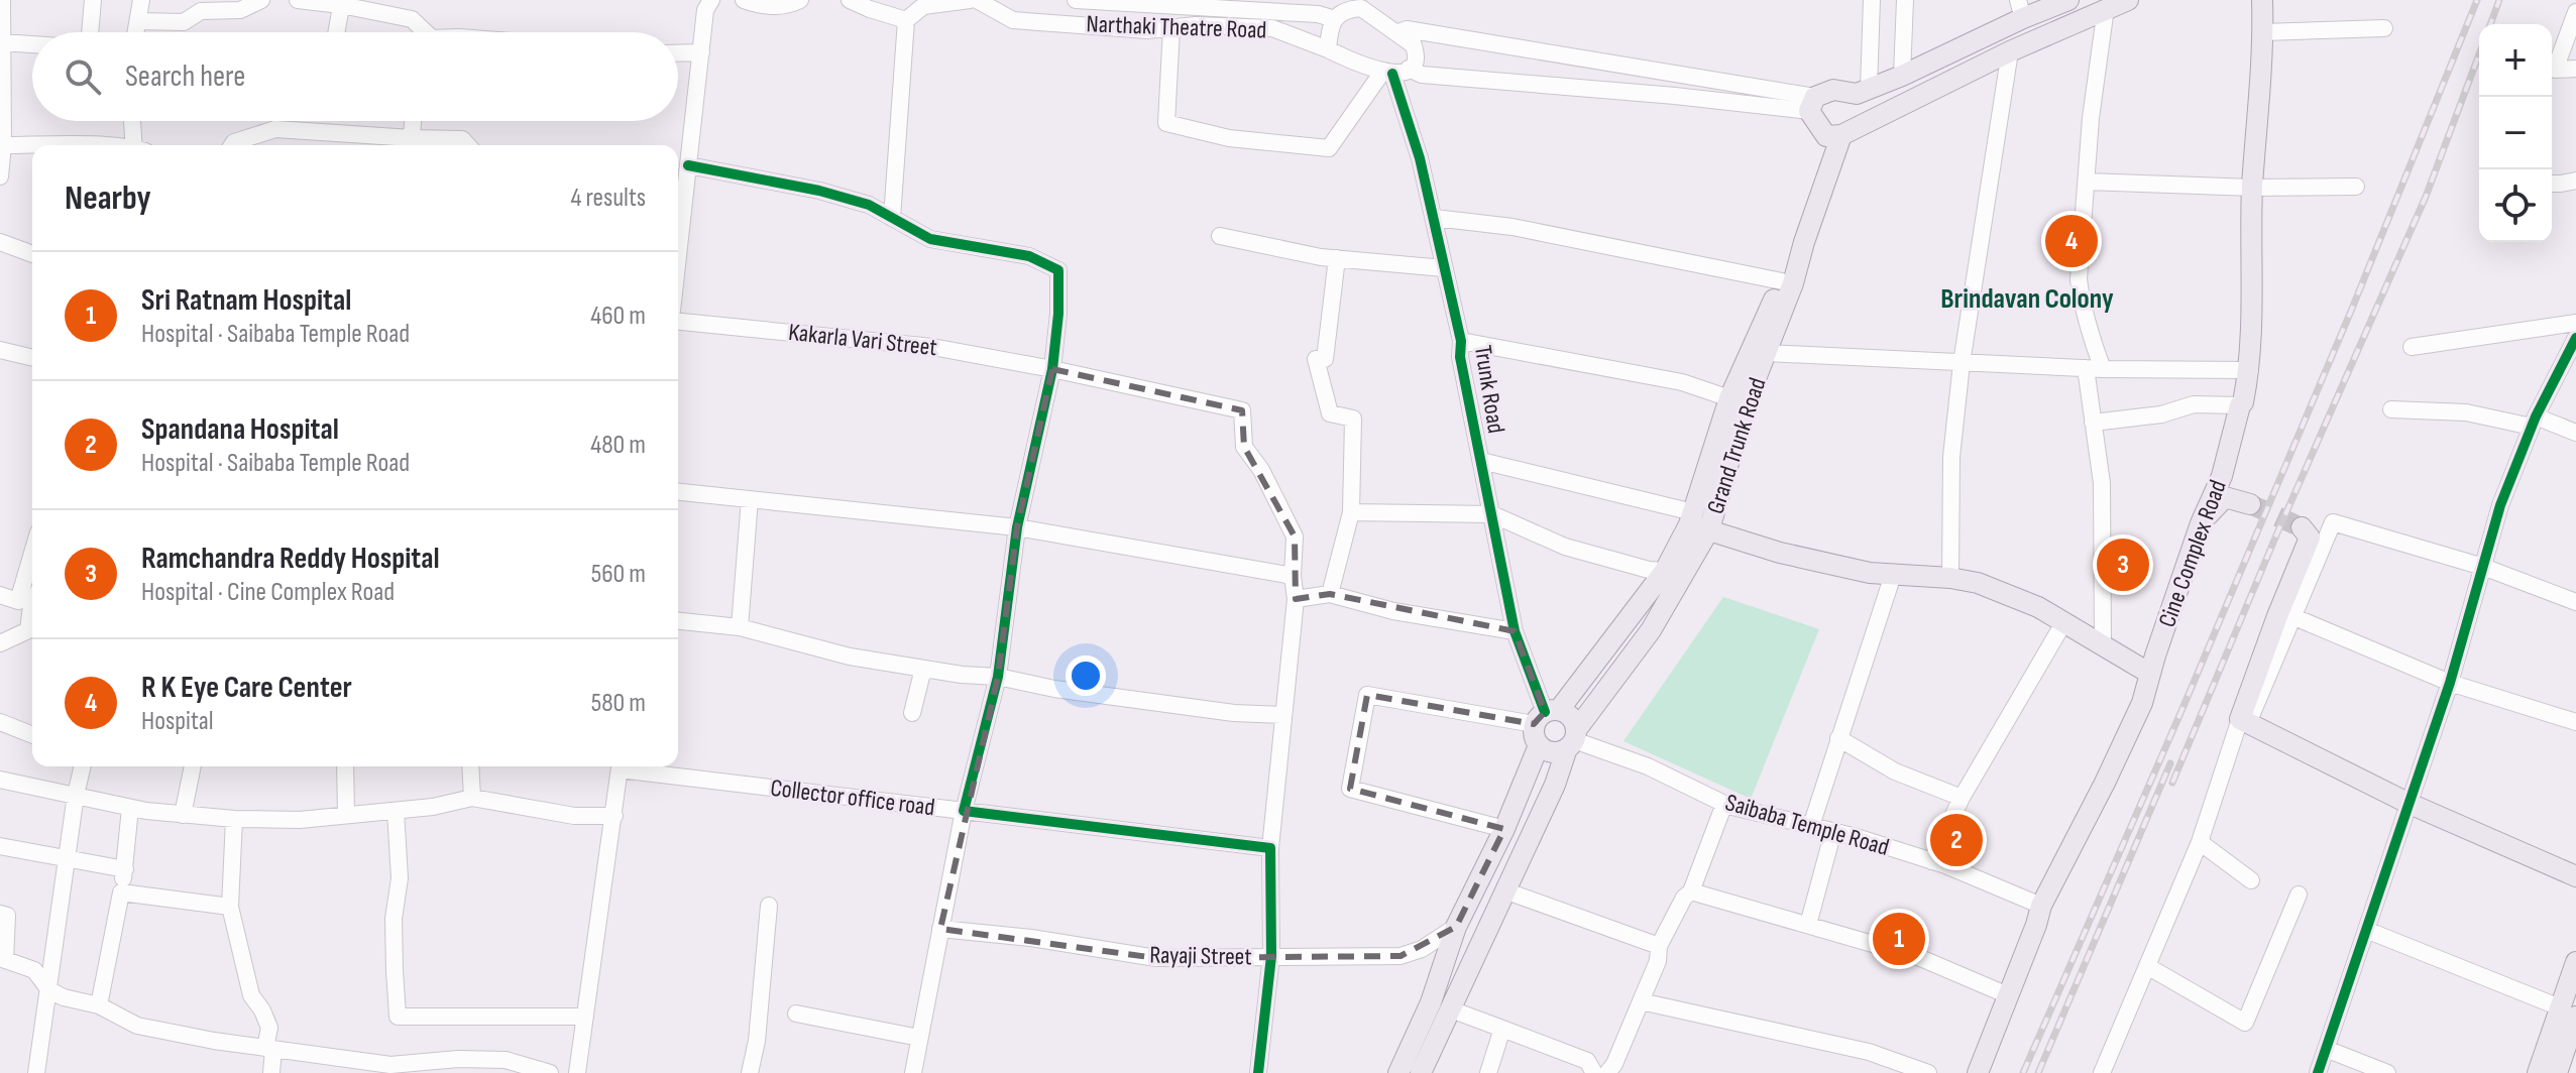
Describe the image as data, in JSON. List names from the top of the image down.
{
  "streets": {
    "main road": ["Grand Trunk Road", "Cine Complex Road"],
    "street": [
      "Narthaki Theatre Road",
      "Kakarla Vari Street",
      "Trunk Road",
      "Collector office road",
      "Saibaba Temple Road",
      "Rayaji Street"
    ]
  },
  "crossings": [
    ["Narthaki Theatre Road", "Trunk Road"],
    ["Trunk Road", "Grand Trunk Road"],
    ["Trunk Road", "Saibaba Temple Road"],
    ["Grand Trunk Road", "Saibaba Temple Road"],
    ["Cine Complex Road", "Saibaba Temple Road"],
    ["Collector office road", "Rayaji Street"]
  ],
  "districts": ["Brindavan Colony"],
  "page": {
    "map_buttons": ["+", "−"],
    "search": "Search here",
    "heading": ["Nearby", "4 results"],
    "pins": [
      "4",
      "3",
      "2",
      "1"
    ],
    "list": [
      {
        "mark": "1",
        "name": "Sri Ratnam Hospital",
        "note": "Hospital · Saibaba Temple Road",
        "value": "460 m"
      },
      {
        "mark": "2",
        "name": "Spandana Hospital",
        "note": "Hospital · Saibaba Temple Road",
        "value": "480 m"
      },
      {
        "mark": "3",
        "name": "Ramchandra Reddy Hospital",
        "note": "Hospital · Cine Complex Road",
        "value": "560 m"
      },
      {
        "mark": "4",
        "name": "R K Eye Care Center",
        "note": "Hospital",
        "value": "580 m"
      }
    ]
  }
}
